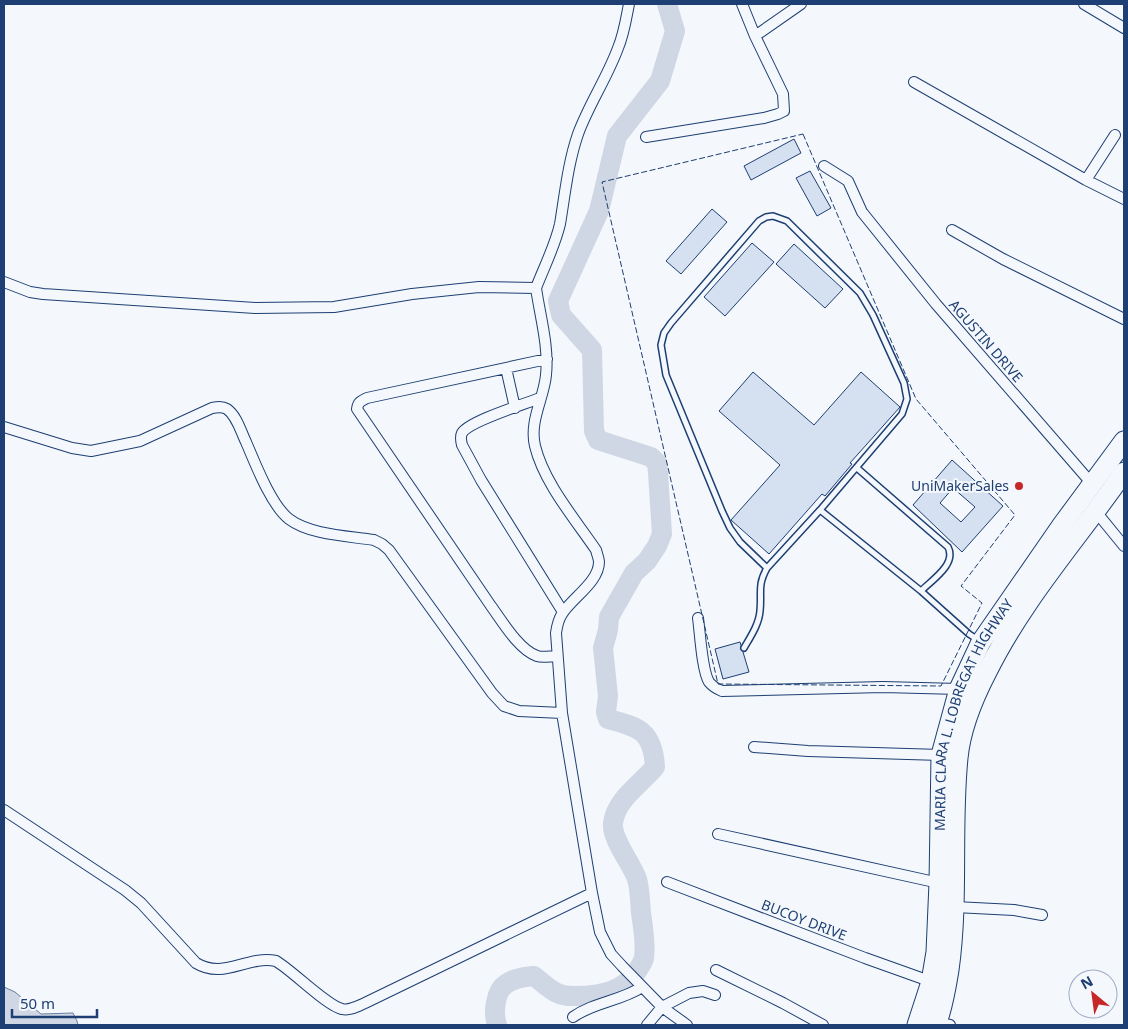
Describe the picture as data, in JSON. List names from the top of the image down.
{
  "streets": {
    "highway": ["MARIA CLARA L. LOBREGAT HIGHWAY"],
    "street": ["AGUSTIN DRIVE", "BUCOY DRIVE"]
  },
  "crossings": [
    ["AGUSTIN DRIVE", "MARIA CLARA L. LOBREGAT HIGHWAY"],
    ["MARIA CLARA L. LOBREGAT HIGHWAY", "BUCOY DRIVE"]
  ],
  "places": ["UniMakerSales"],
  "scale_bar": "50 m",
  "north": "top left"
}
